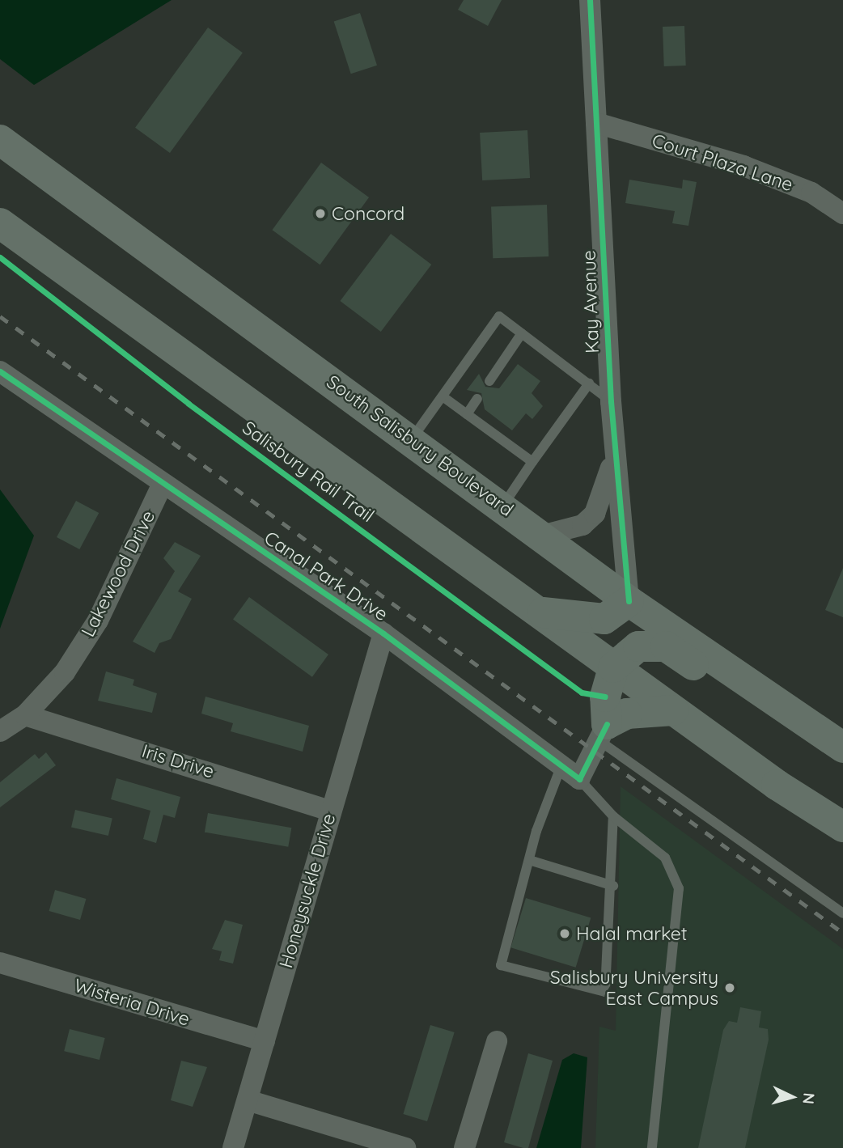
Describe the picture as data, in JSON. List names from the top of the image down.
{
  "streets": {
    "main road": ["South Salisbury Boulevard"],
    "street": [
      "Court Plaza Lane",
      "Kay Avenue",
      "Lakewood Drive",
      "Canal Park Drive",
      "Iris Drive",
      "Honeysuckle Drive",
      "Wisteria Drive"
    ],
    "cycle path": ["Salisbury Rail Trail"]
  },
  "crossings": [
    ["Court Plaza Lane", "Kay Avenue"],
    ["Kay Avenue", "South Salisbury Boulevard"],
    ["Lakewood Drive", "Canal Park Drive"],
    ["Lakewood Drive", "Iris Drive"],
    ["Canal Park Drive", "Honeysuckle Drive"],
    ["Iris Drive", "Honeysuckle Drive"],
    ["Honeysuckle Drive", "Wisteria Drive"]
  ],
  "places": ["Concord", "Halal market", "Salisbury University East Campus"],
  "north": "right"
}
